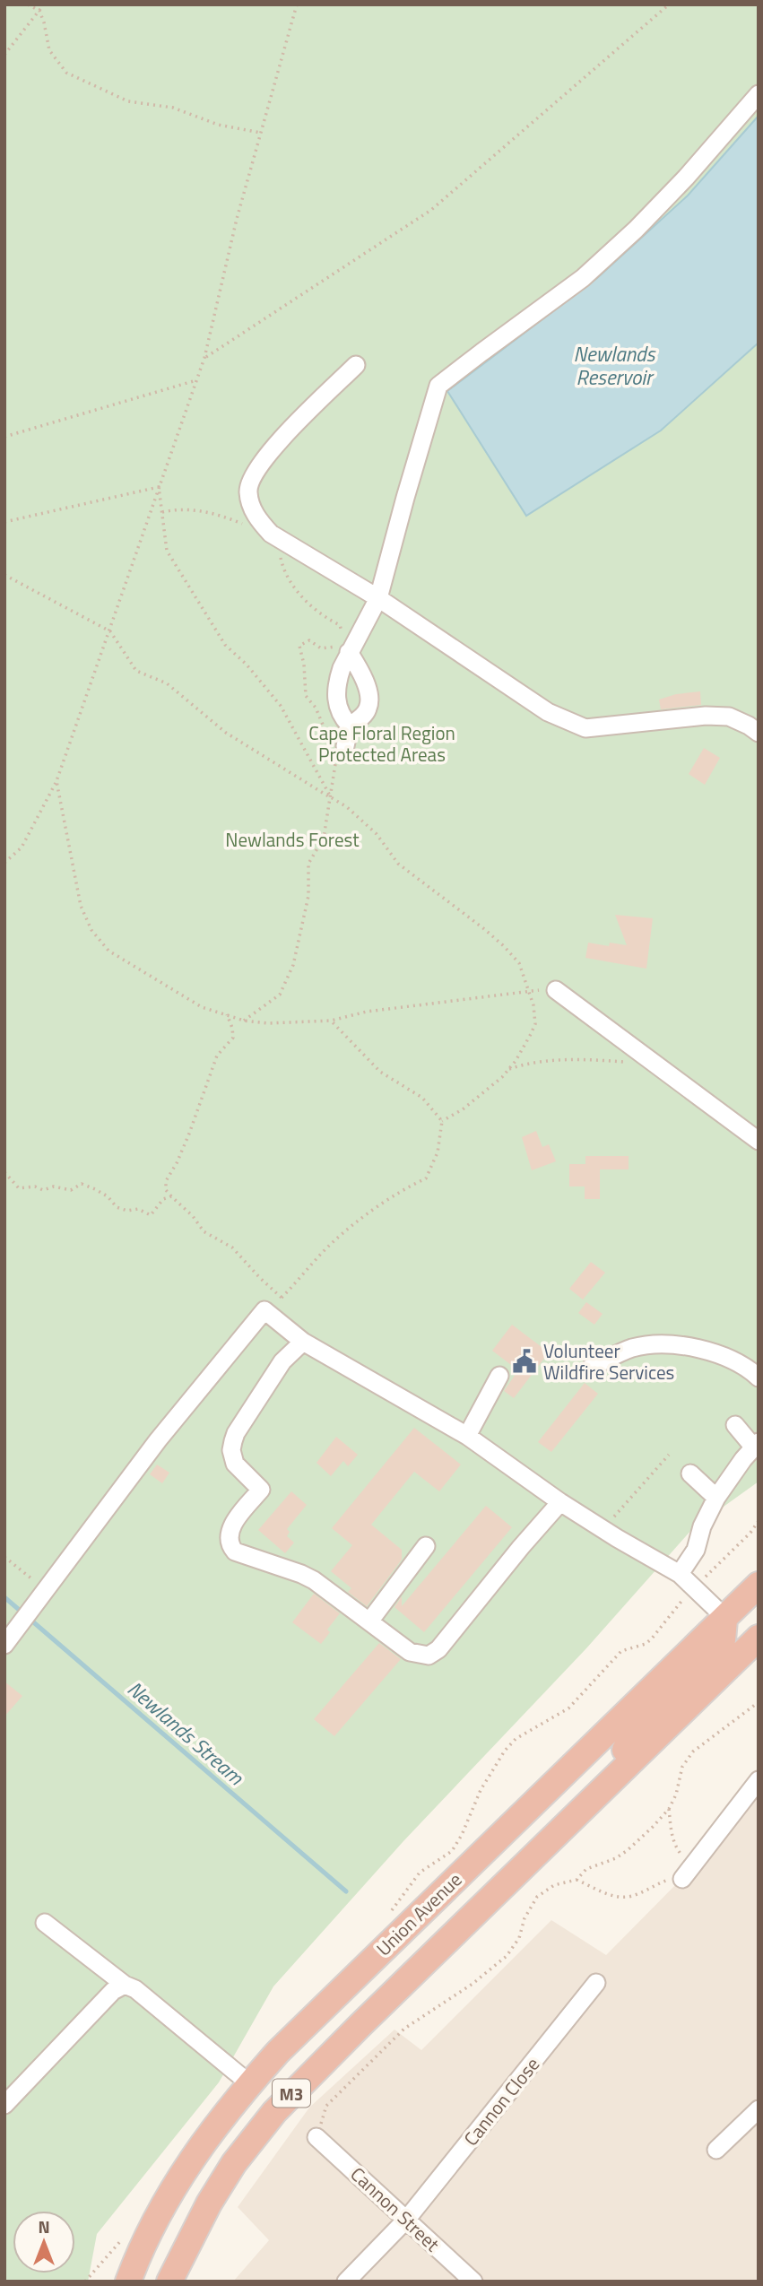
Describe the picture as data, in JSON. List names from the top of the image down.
{
  "streets": {
    "highway": ["Union Avenue", "M3"],
    "street": ["Cannon Close", "Cannon Street"]
  },
  "crossings": [
    ["Cannon Close", "Cannon Street"]
  ],
  "water": ["Newlands Reservoir", "Newlands Stream"],
  "parks": ["Cape Floral Region Protected Areas", "Newlands Forest"],
  "places": {
    "public building": ["Volunteer Wildfire Services"]
  },
  "north": "top"
}
